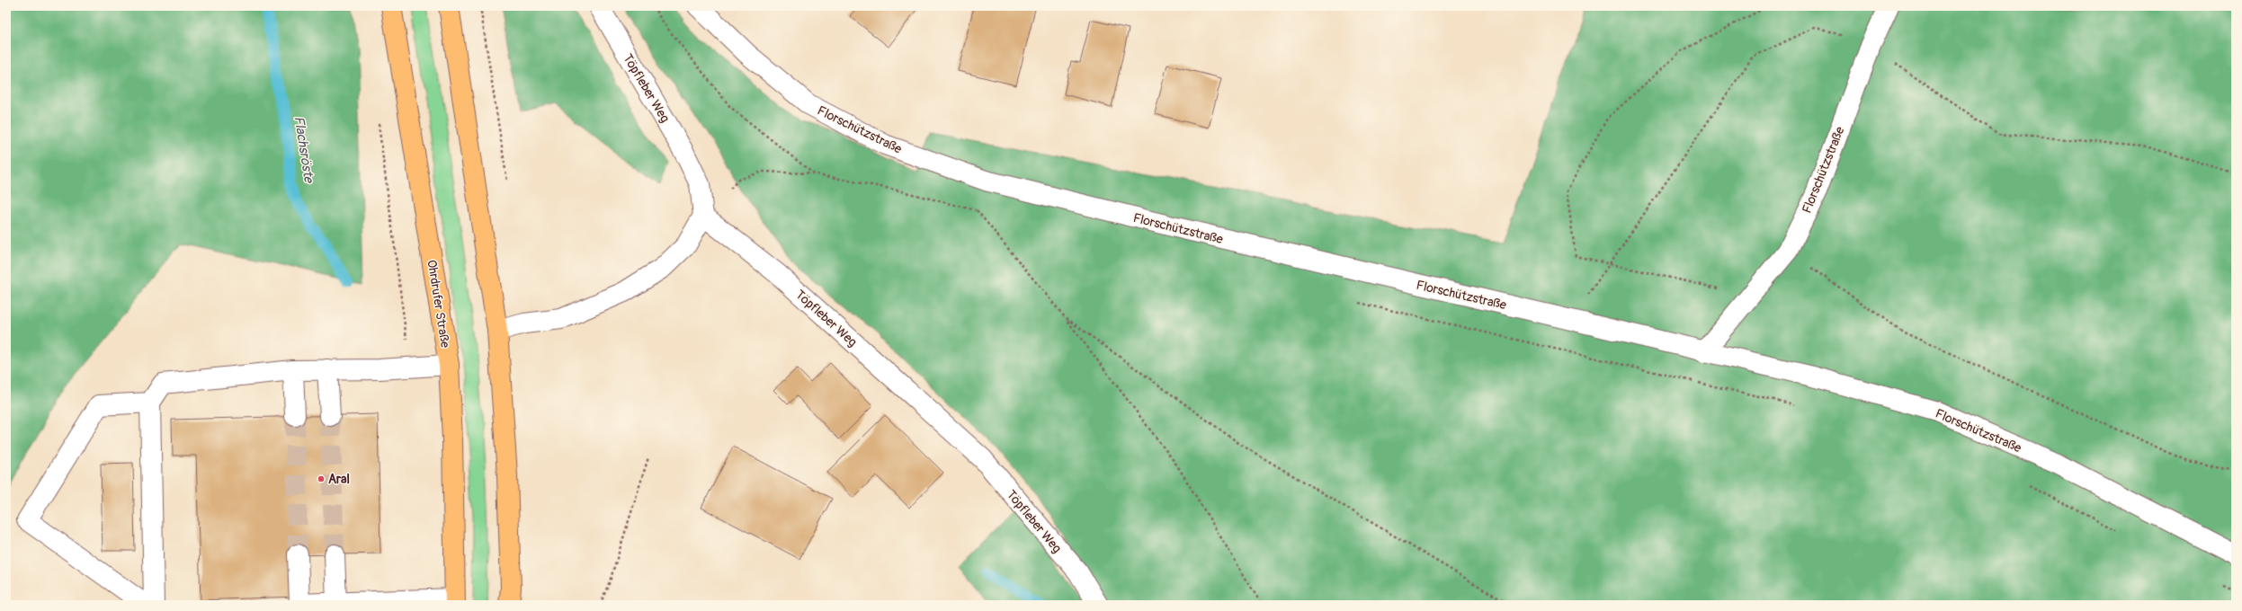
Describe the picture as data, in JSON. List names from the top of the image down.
{
  "streets": {
    "main road": ["Ohrdrufer Straße"],
    "street": ["Töpfleber Weg", "Florschützstraße"]
  },
  "water": ["Flachsröste"],
  "places": ["Aral"]
}
